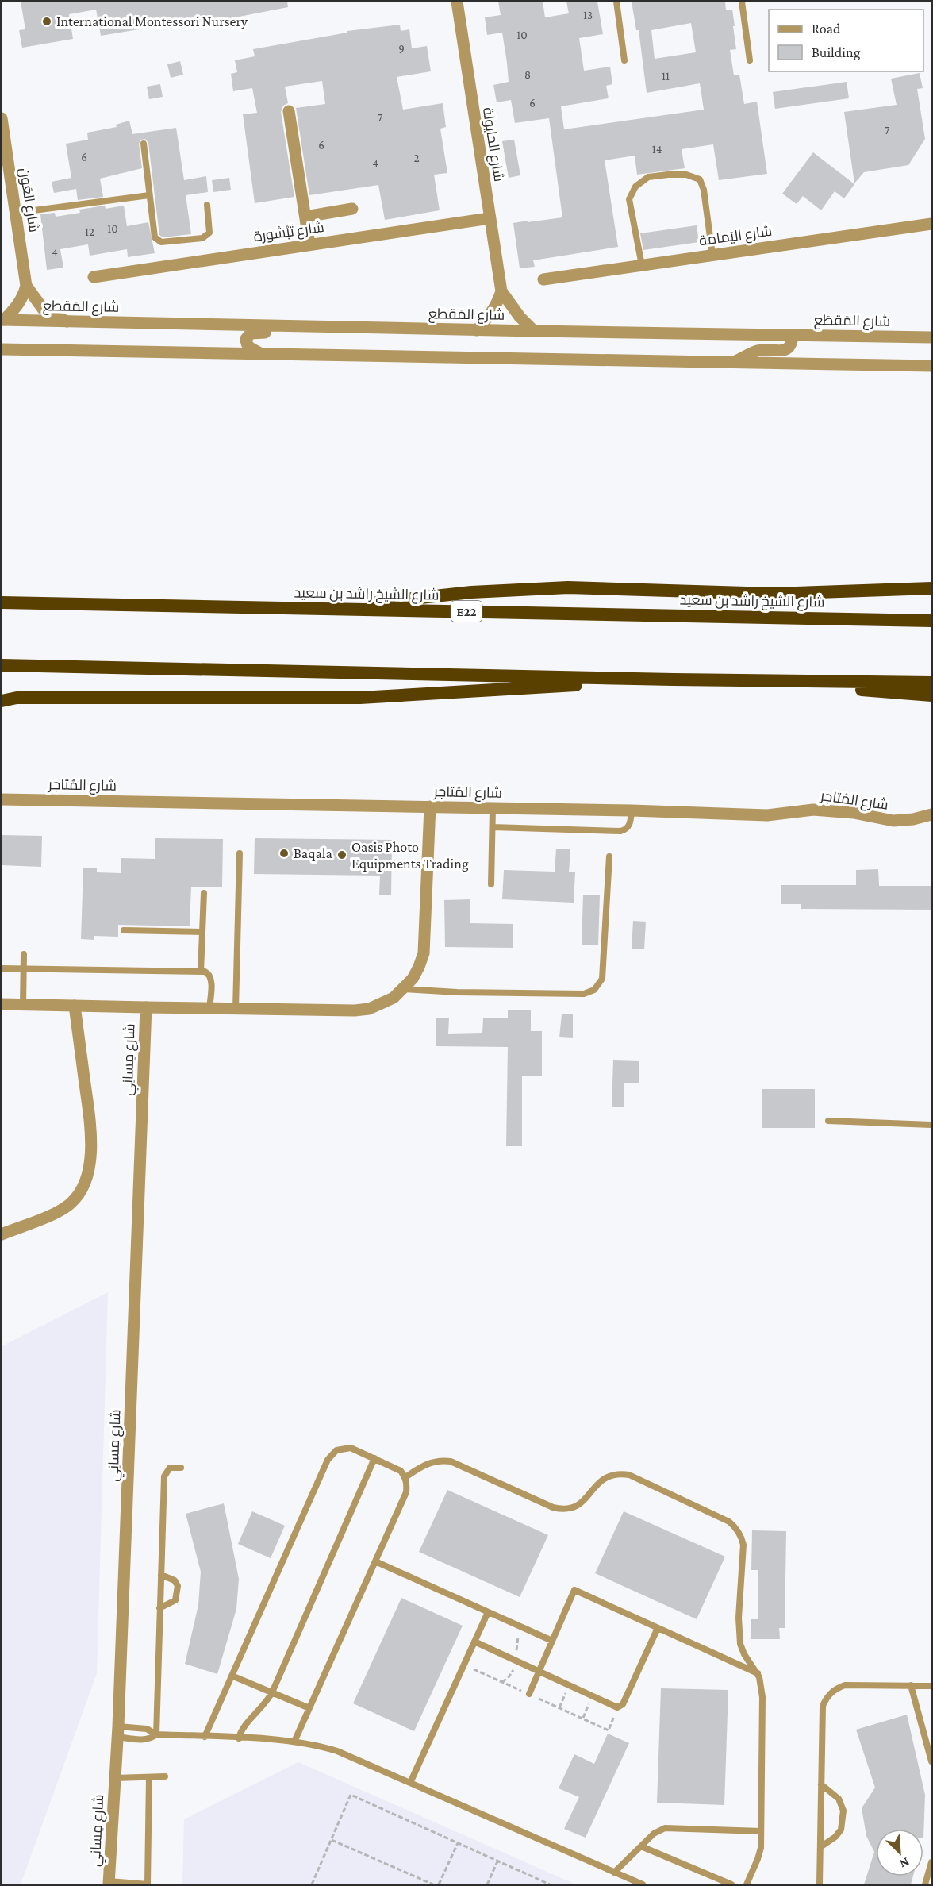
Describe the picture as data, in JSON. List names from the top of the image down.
{
  "streets": {
    "highway": ["شارع الشيخ راشد بن سعيد", "E22"],
    "street": [
      "شارع الحايولة",
      "شارع العُون",
      "شارع تَبْشورة",
      "شارع اليَمامة",
      "شارع المَقطَع",
      "شارع المُتاجر",
      "شارع مِسانِي"
    ]
  },
  "crossings": [
    ["شارع الحايولة", "شارع تَبْشورة"],
    ["شارع الحايولة", "شارع المَقطَع"],
    ["شارع العُون", "شارع المَقطَع"]
  ],
  "places": ["International Montessori Nursery", "Baqala", "Oasis Photo Equipments Trading"],
  "house_numbers": [
    "13",
    "10",
    "9",
    "8",
    "11",
    "6",
    "7",
    "7",
    "6",
    "14",
    "6",
    "2",
    "4",
    "10",
    "12",
    "4"
  ],
  "legend": ["Road", "Building"],
  "north": "bottom right"
}
